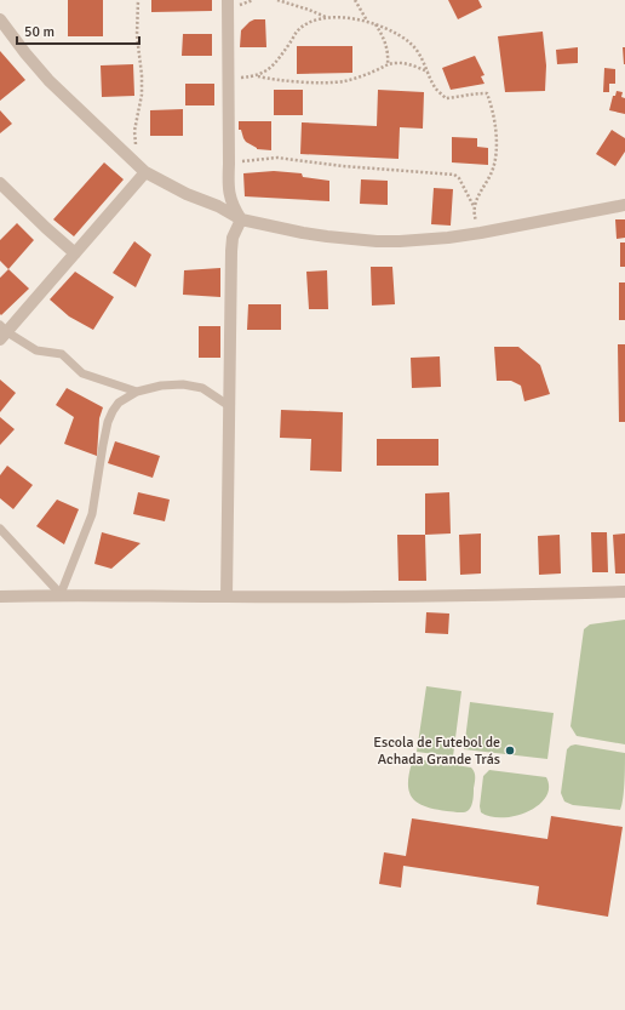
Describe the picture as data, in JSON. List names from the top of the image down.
{
  "places": ["Escola de Futebol de Achada Grande Trás"],
  "scale_bar": "50 m"
}
